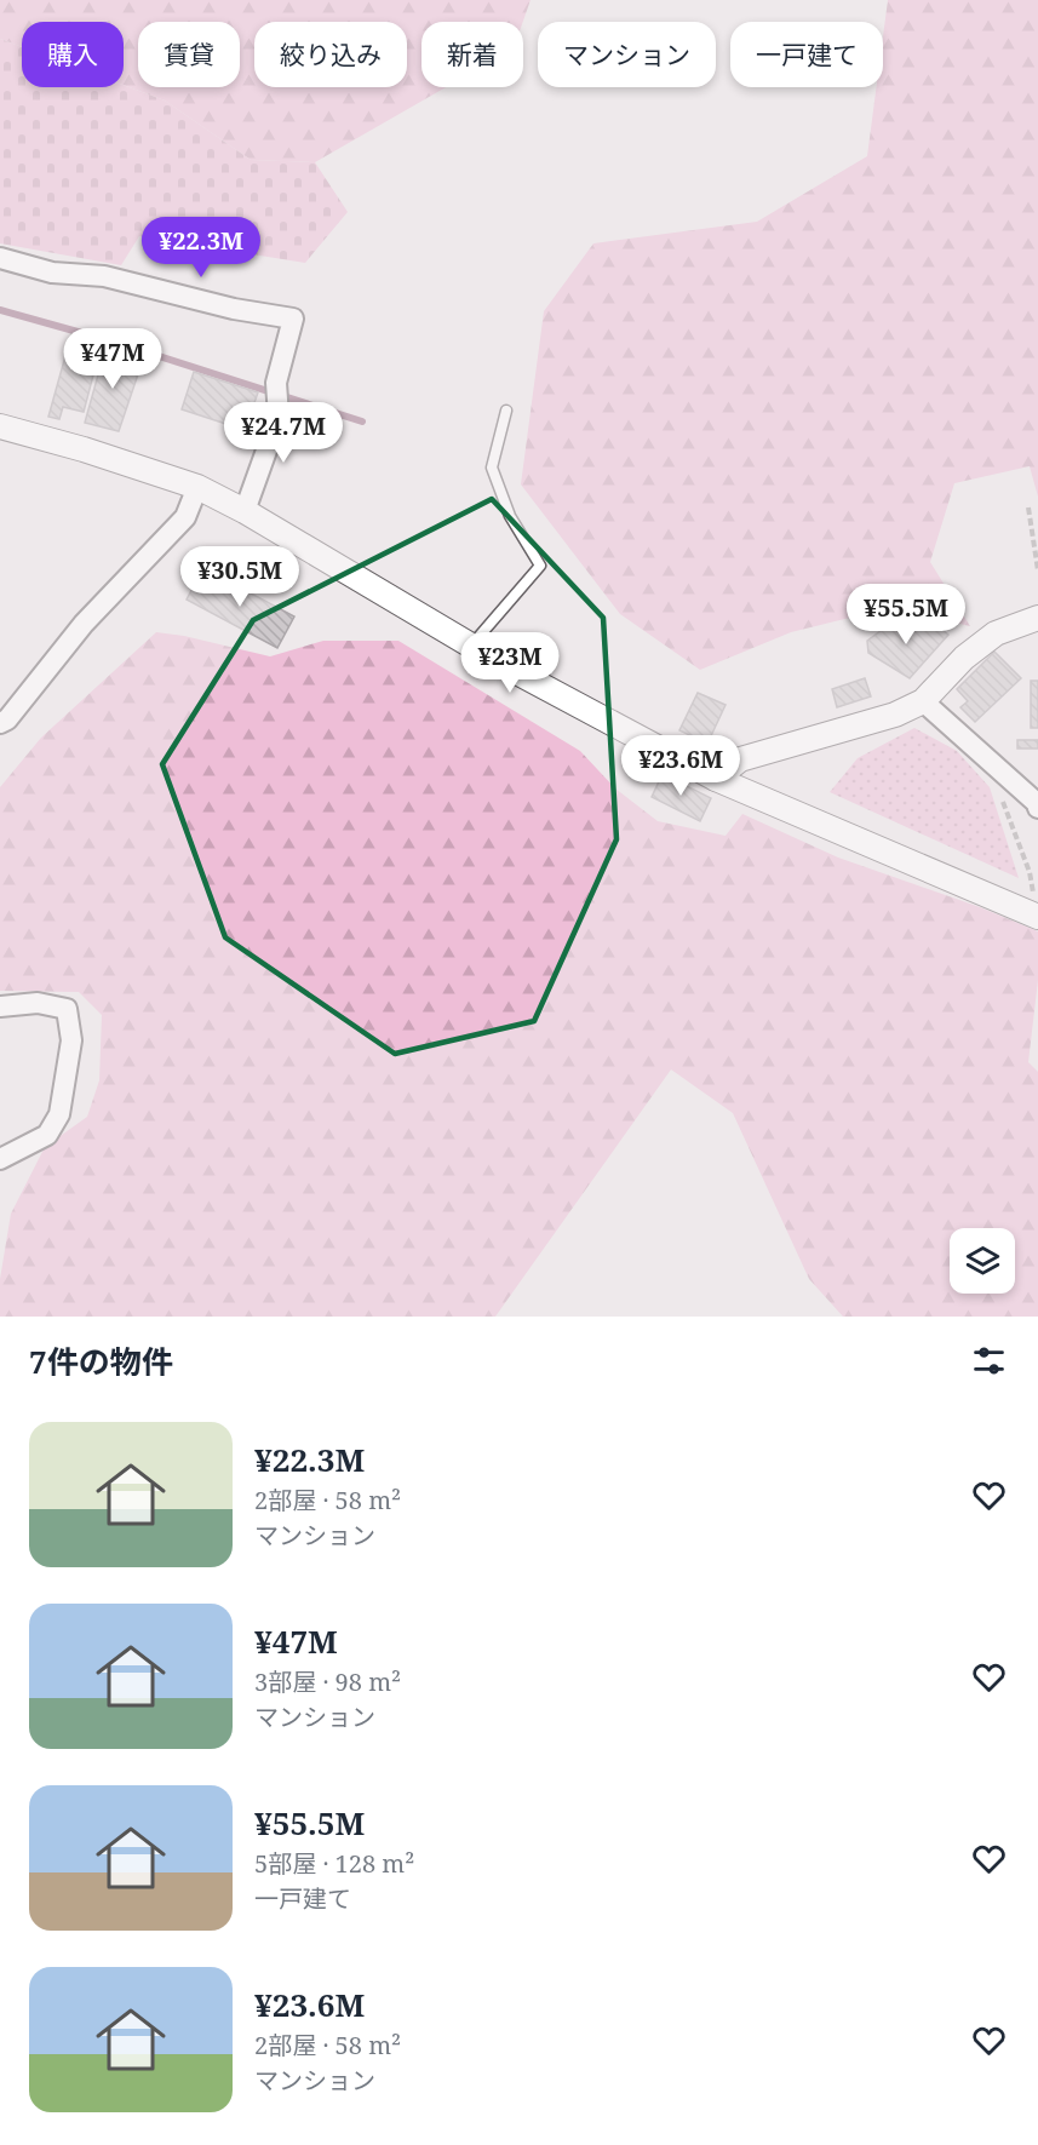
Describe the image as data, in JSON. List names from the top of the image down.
{
  "page": {
    "chip": [
      "購入",
      "賃貸",
      "絞り込み",
      "新着",
      "マンション",
      "一戸建て"
    ],
    "price": [
      "¥22.3M",
      "¥47M",
      "¥24.7M",
      "¥30.5M",
      "¥55.5M",
      "¥23M",
      "¥23.6M"
    ],
    "heading": "7件の物件",
    "list": [
      {
        "name": "¥22.3M",
        "note": "2部屋 · 58 m² · マンション"
      },
      {
        "name": "¥47M",
        "note": "3部屋 · 98 m² · マンション"
      },
      {
        "name": "¥55.5M",
        "note": "5部屋 · 128 m² · 一戸建て"
      },
      {
        "name": "¥23.6M",
        "note": "2部屋 · 58 m² · マンション"
      }
    ]
  }
}
